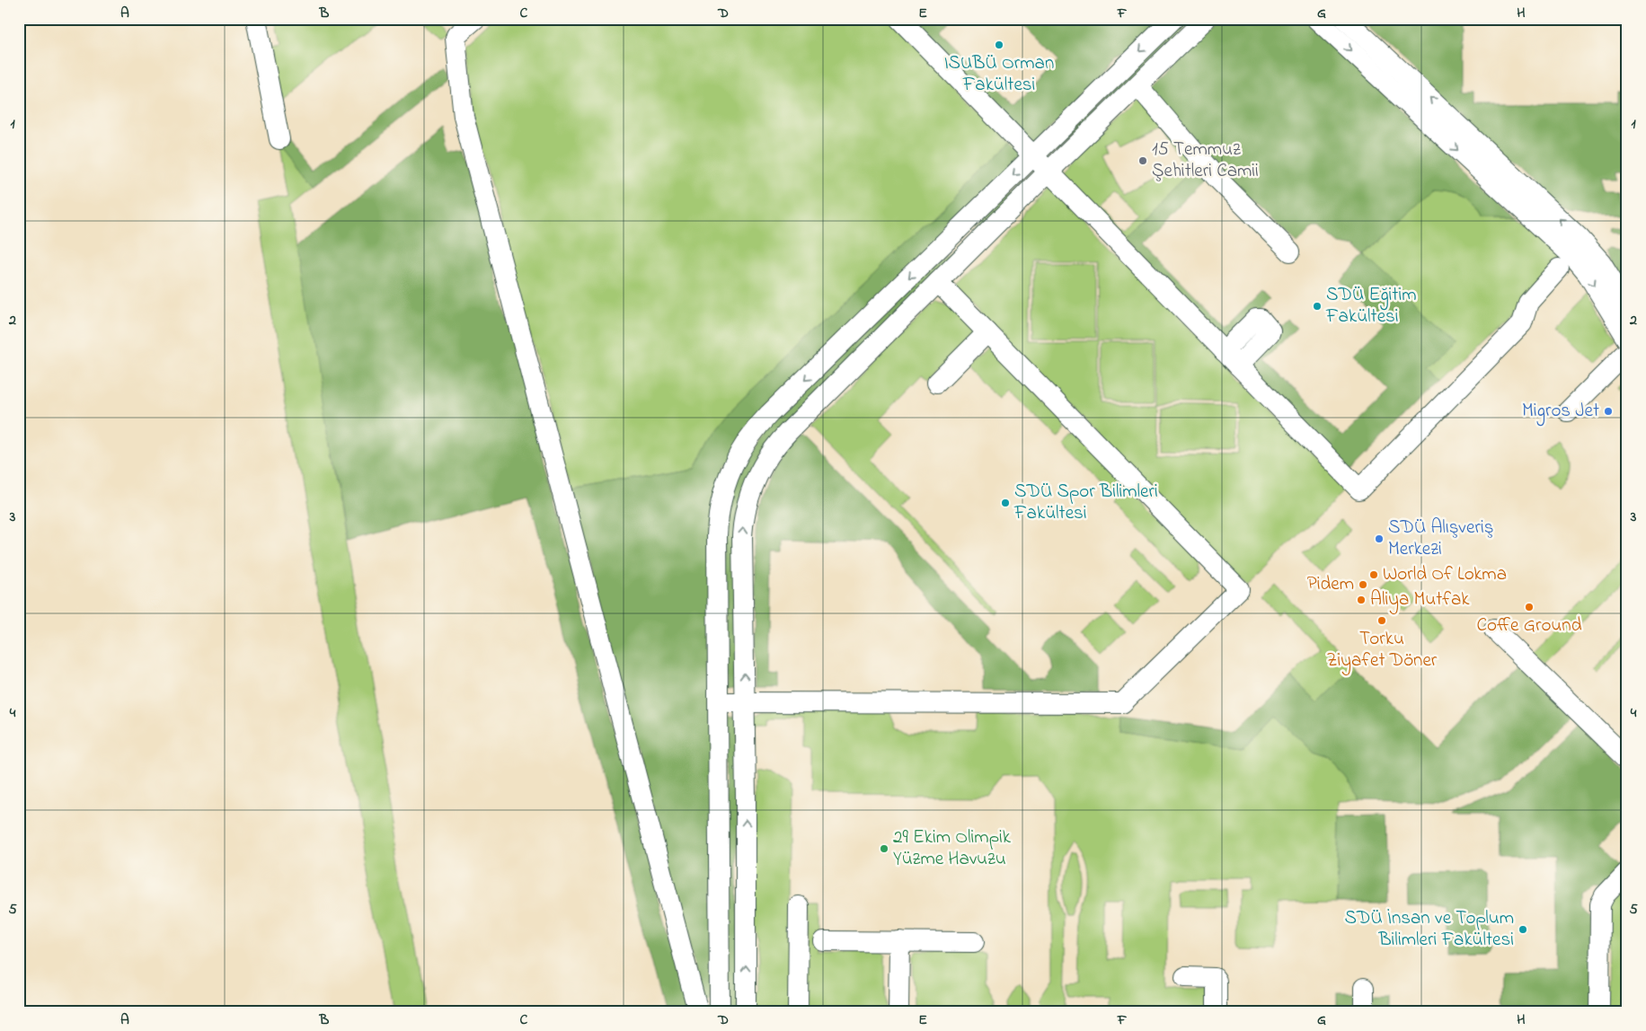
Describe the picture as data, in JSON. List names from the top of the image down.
{
  "places": [
    "ISUBÜ Orman Fakültesi",
    "15 Temmuz Şehitleri Camii",
    "SDÜ Eğitim Fakültesi",
    "Migros Jet",
    "SDÜ Spor Bilimleri Fakültesi",
    "SDÜ Alışveriş Merkezi",
    "World Of Lokma",
    "Pidem",
    "Aliya Mutfak",
    "Coffe Ground",
    "Torku Ziyafet Döner",
    "29 Ekim Olimpik Yüzme Havuzu",
    "SDÜ İnsan ve Toplum Bilimleri Fakültesi"
  ],
  "grid": {
    "columns": [
      "A",
      "B",
      "C",
      "D",
      "E",
      "F",
      "G",
      "H"
    ],
    "rows": [
      "1",
      "2",
      "3",
      "4",
      "5"
    ]
  }
}
